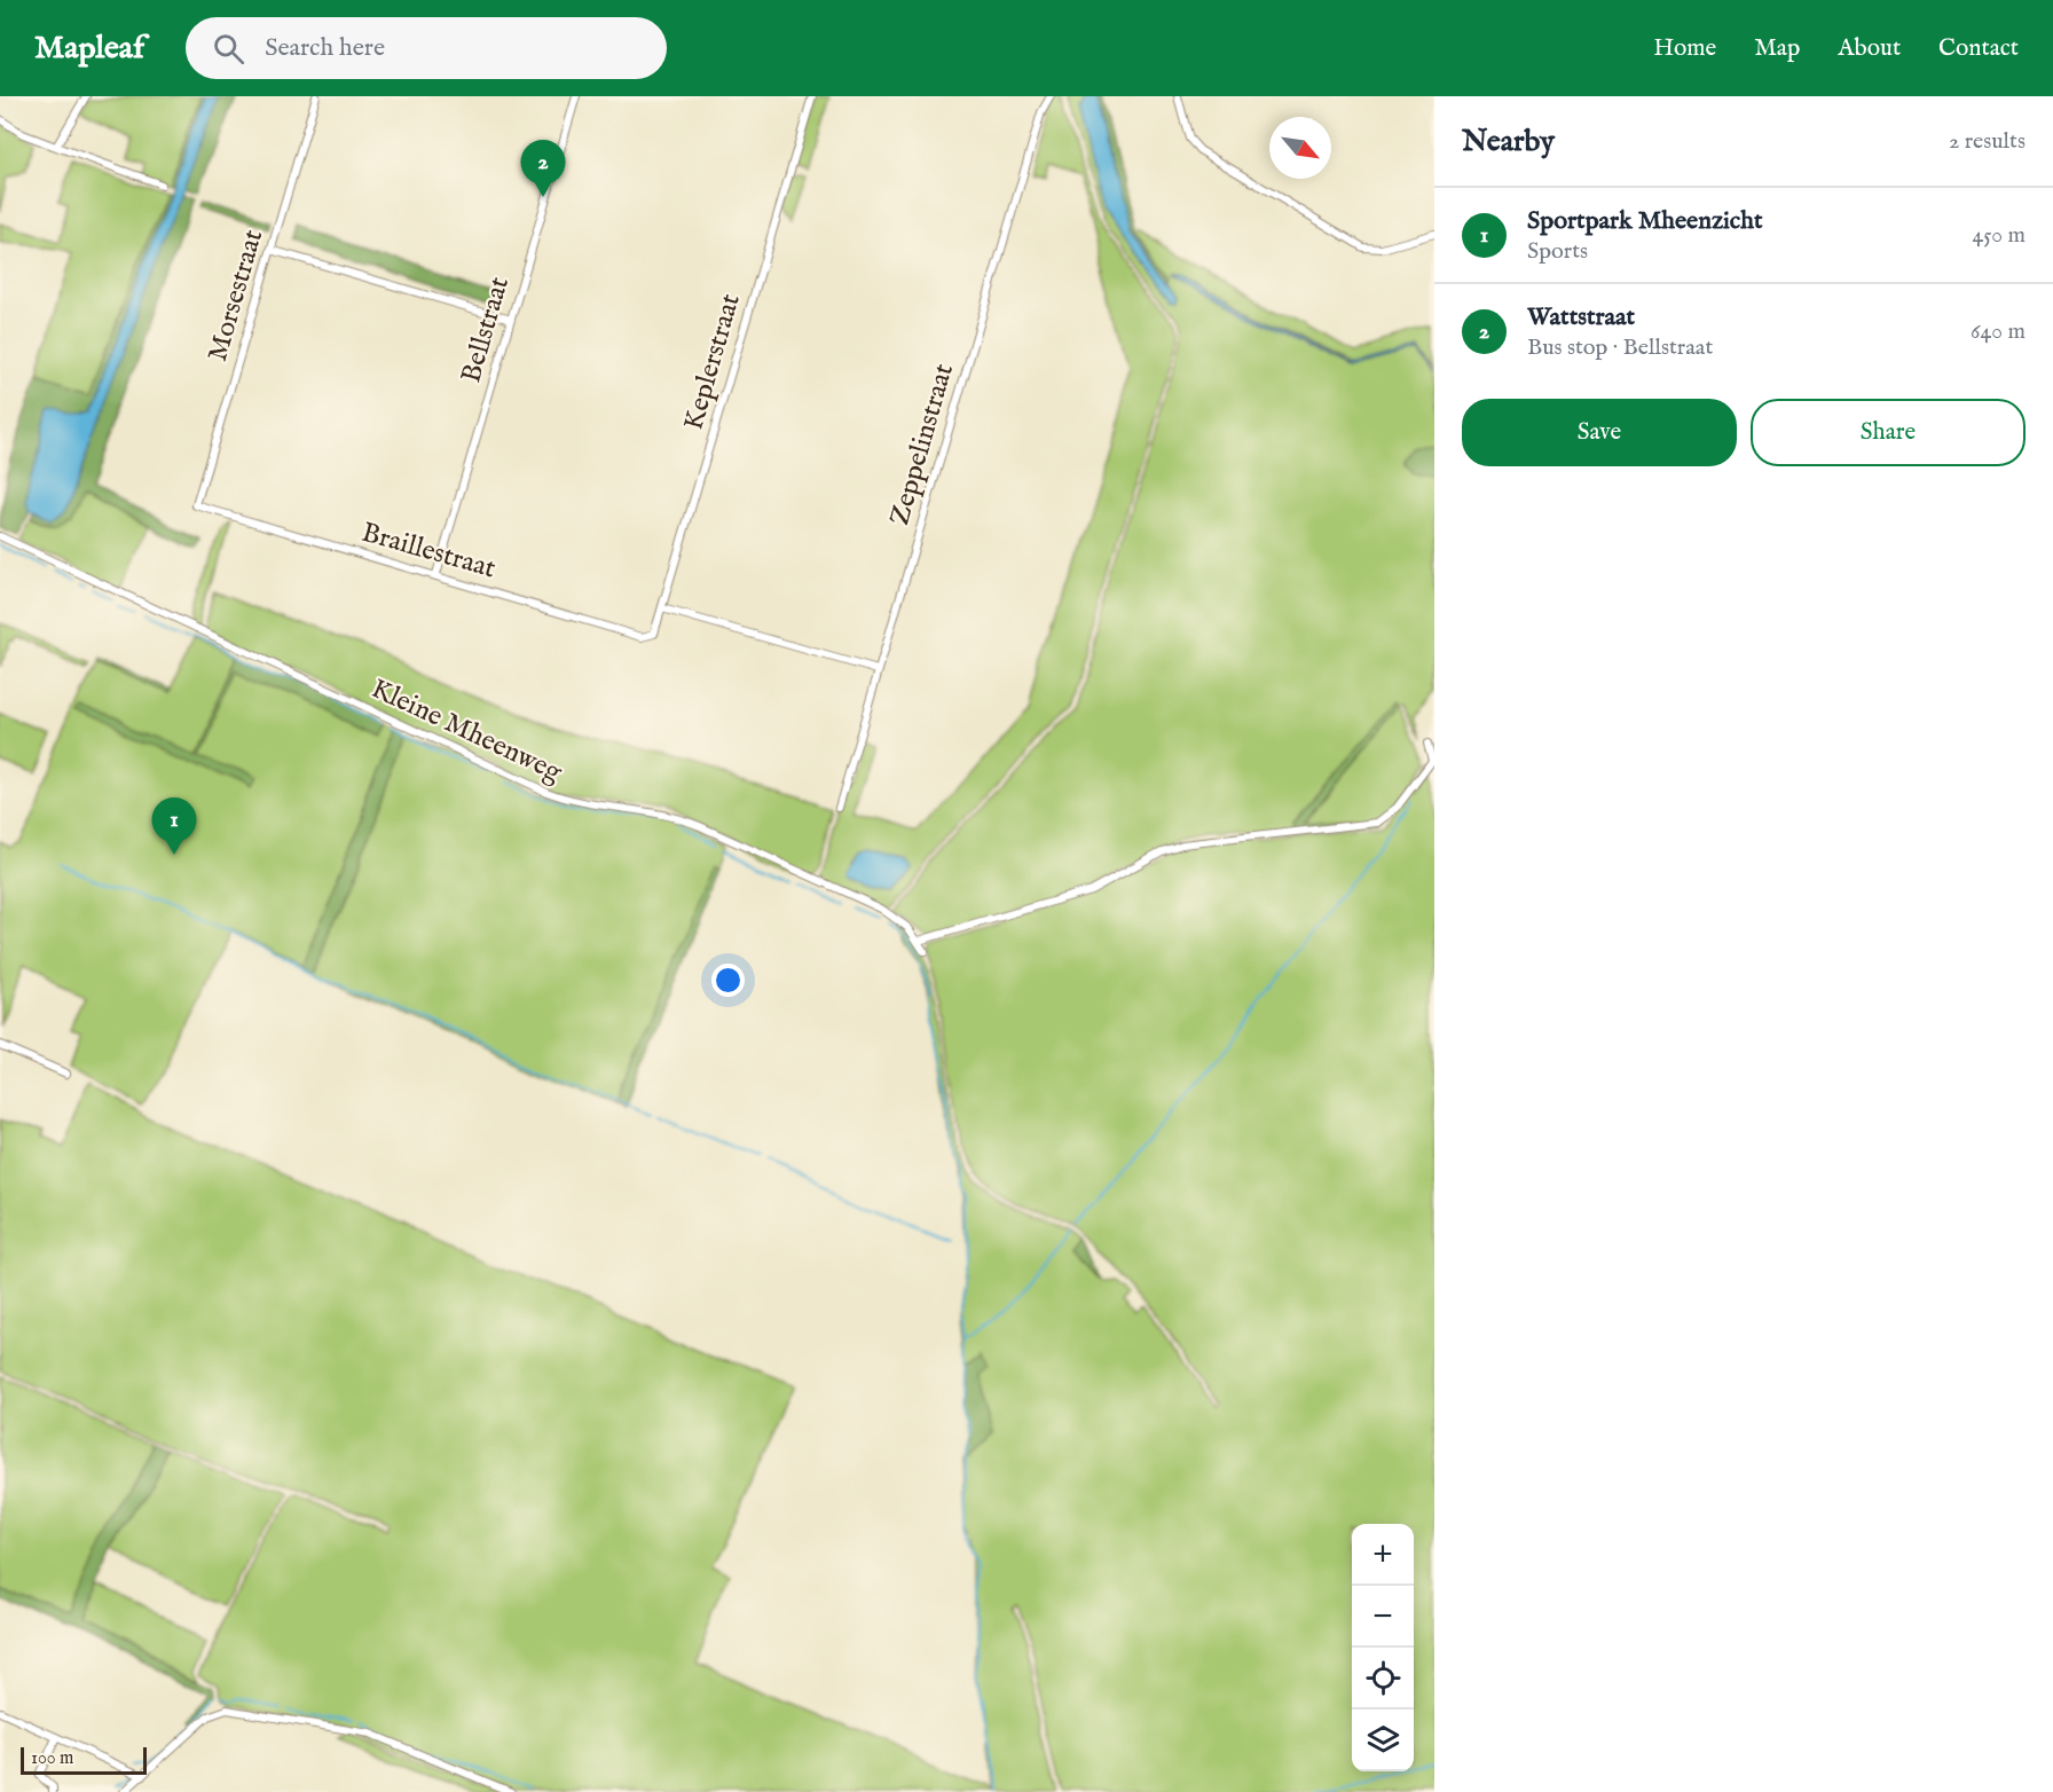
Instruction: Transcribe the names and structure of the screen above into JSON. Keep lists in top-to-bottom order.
{
  "streets": {
    "street": [
      "Morsestraat",
      "Bellstraat",
      "Keplerstraat",
      "Zeppelinstraat",
      "Braillestraat",
      "Kleine Mheenweg"
    ]
  },
  "crossings": [
    ["Morsestraat", "Braillestraat"],
    ["Bellstraat", "Braillestraat"],
    ["Keplerstraat", "Braillestraat"]
  ],
  "scale_bar": "100 m",
  "north": "bottom right",
  "page": {
    "header": "Mapleaf",
    "search": "Search here",
    "nav": [
      "Home",
      "Map",
      "About",
      "Contact"
    ],
    "heading": ["Nearby", "2 results"],
    "pins": ["2", "1"],
    "list": [
      {
        "mark": "1",
        "name": "Sportpark Mheenzicht",
        "note": "Sports",
        "value": "450 m"
      },
      {
        "mark": "2",
        "name": "Wattstraat",
        "note": "Bus stop · Bellstraat",
        "value": "640 m"
      }
    ],
    "buttons": ["Save", "Share"],
    "map_buttons": ["+", "−"],
    "scale": "100 m"
  }
}
